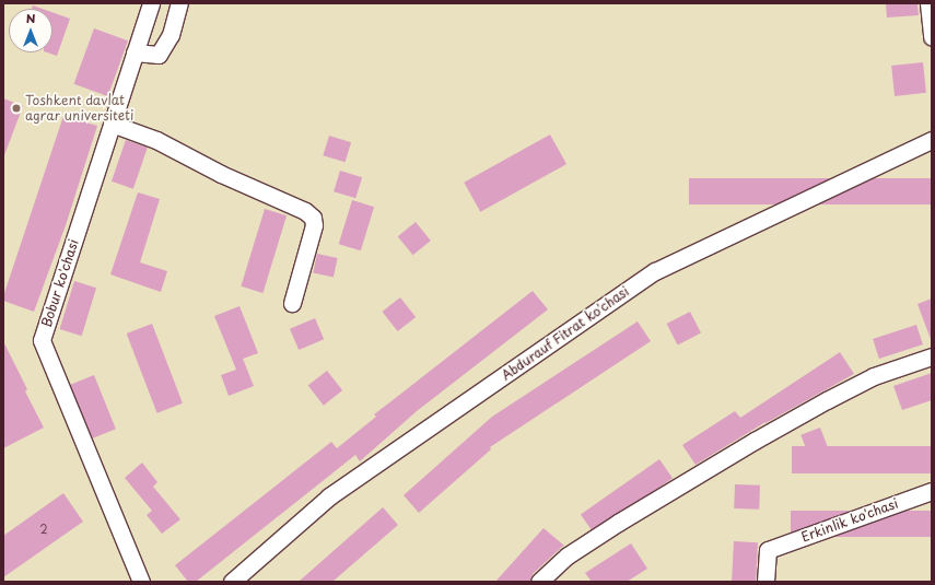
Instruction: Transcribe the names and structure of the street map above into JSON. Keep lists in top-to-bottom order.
{
  "streets": {
    "street": ["Bobur ko'chasi", "Abdurauf Fitrat ko'chasi", "Erkinlik ko'chasi"]
  },
  "places": ["Toshkent davlat agrar universiteti"],
  "house_numbers": ["2"],
  "north": "top"
}
